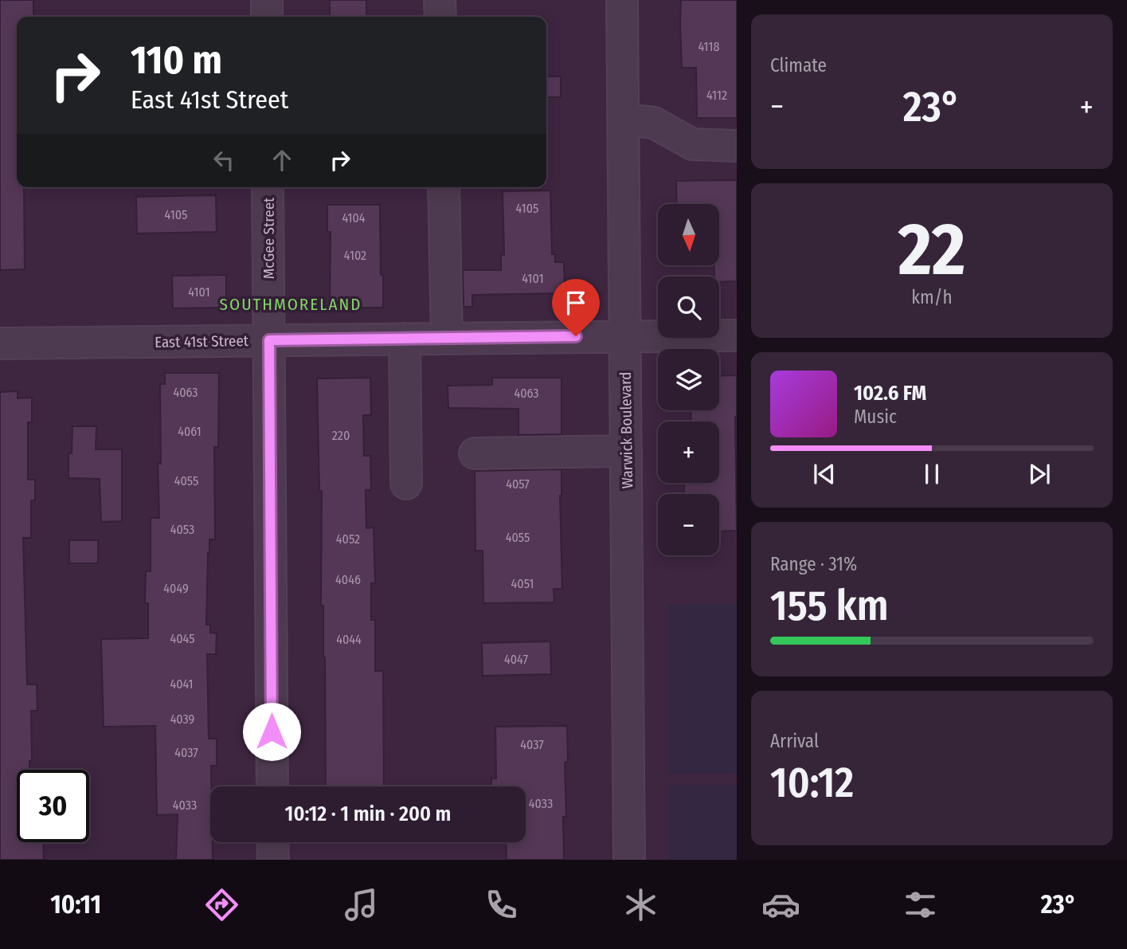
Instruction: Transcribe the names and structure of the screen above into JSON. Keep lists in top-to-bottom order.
{
  "streets": {
    "street": ["McGee Street", "East 41st Street", "Warwick Boulevard"]
  },
  "crossings": [
    ["McGee Street", "East 41st Street"],
    ["East 41st Street", "Warwick Boulevard"]
  ],
  "districts": ["SOUTHMORELAND"],
  "house_numbers": [
    "4118",
    "4112",
    "4105",
    "4105",
    "4104",
    "4102",
    "4101",
    "4101",
    "4063",
    "4063",
    "4061",
    "220",
    "4055",
    "4057",
    "4053",
    "4055",
    "4052",
    "4046",
    "4051",
    "4049",
    "4045",
    "4044",
    "4047",
    "4041",
    "4039",
    "4037",
    "4037",
    "4033",
    "4033"
  ],
  "north": "bottom",
  "page": {
    "tile": [
      "Climate",
      ["22", "km/h"],
      ["Range · 31%", "155 km"],
      ["Arrival", "10:12"]
    ],
    "turn": ["110 m", "East 41st Street"],
    "heat": ["−", "23°", "+"],
    "map_buttons": ["+", "−"],
    "song": ["102.6 FM", "Music"],
    "limit": "30",
    "trip": "10:12 · 1 min · 200 m",
    "tabs": ["10:11", "23°"]
  }
}
